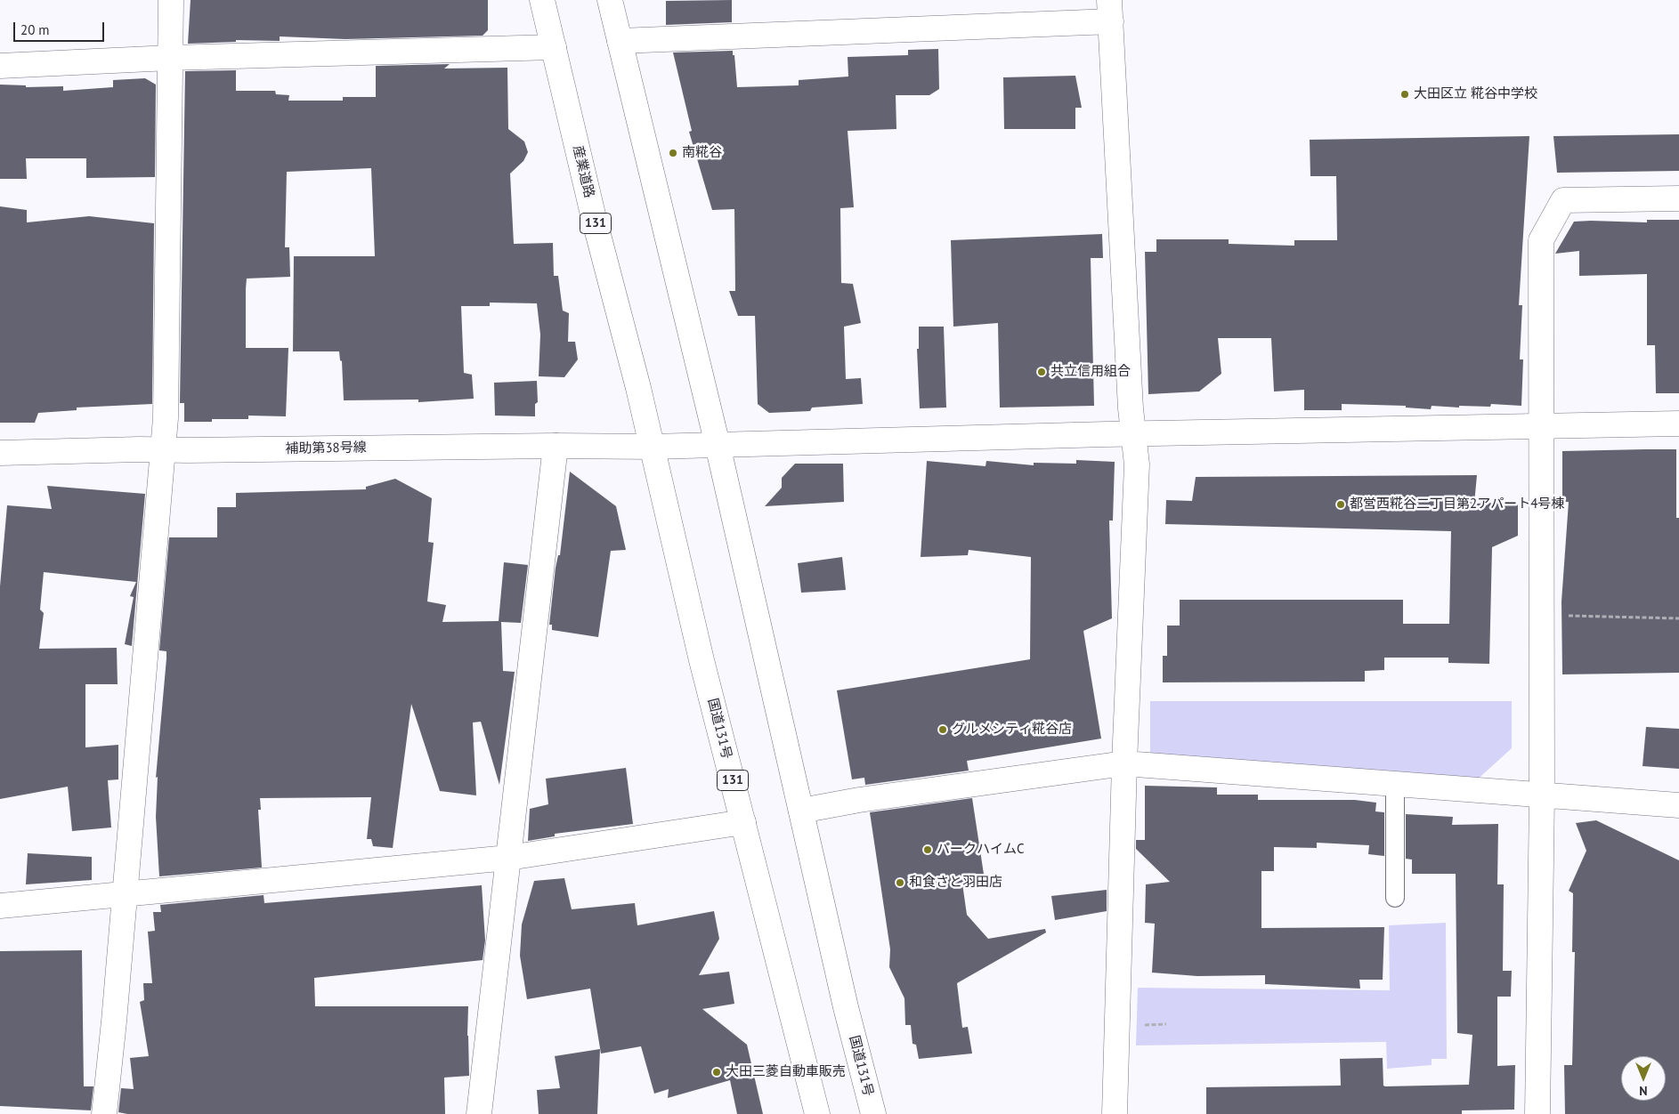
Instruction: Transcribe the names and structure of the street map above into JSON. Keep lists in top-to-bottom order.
{
  "streets": {
    "main road": [
      "産業道路",
      "131",
      "補助第38号線",
      "国道131号"
    ]
  },
  "crossings": [
    ["産業道路", "補助第38号線"],
    ["産業道路", "国道131号"],
    ["補助第38号線", "国道131号"]
  ],
  "places": [
    "大田区立 糀谷中学校",
    "南糀谷",
    "共立信用組合",
    "都営西糀谷二丁目第2アパート4号棟",
    "グルメシティ糀谷店",
    "パークハイムC",
    "和食さと羽田店",
    "大田三菱自動車販売"
  ],
  "scale_bar": "20 m",
  "north": "bottom"
}
